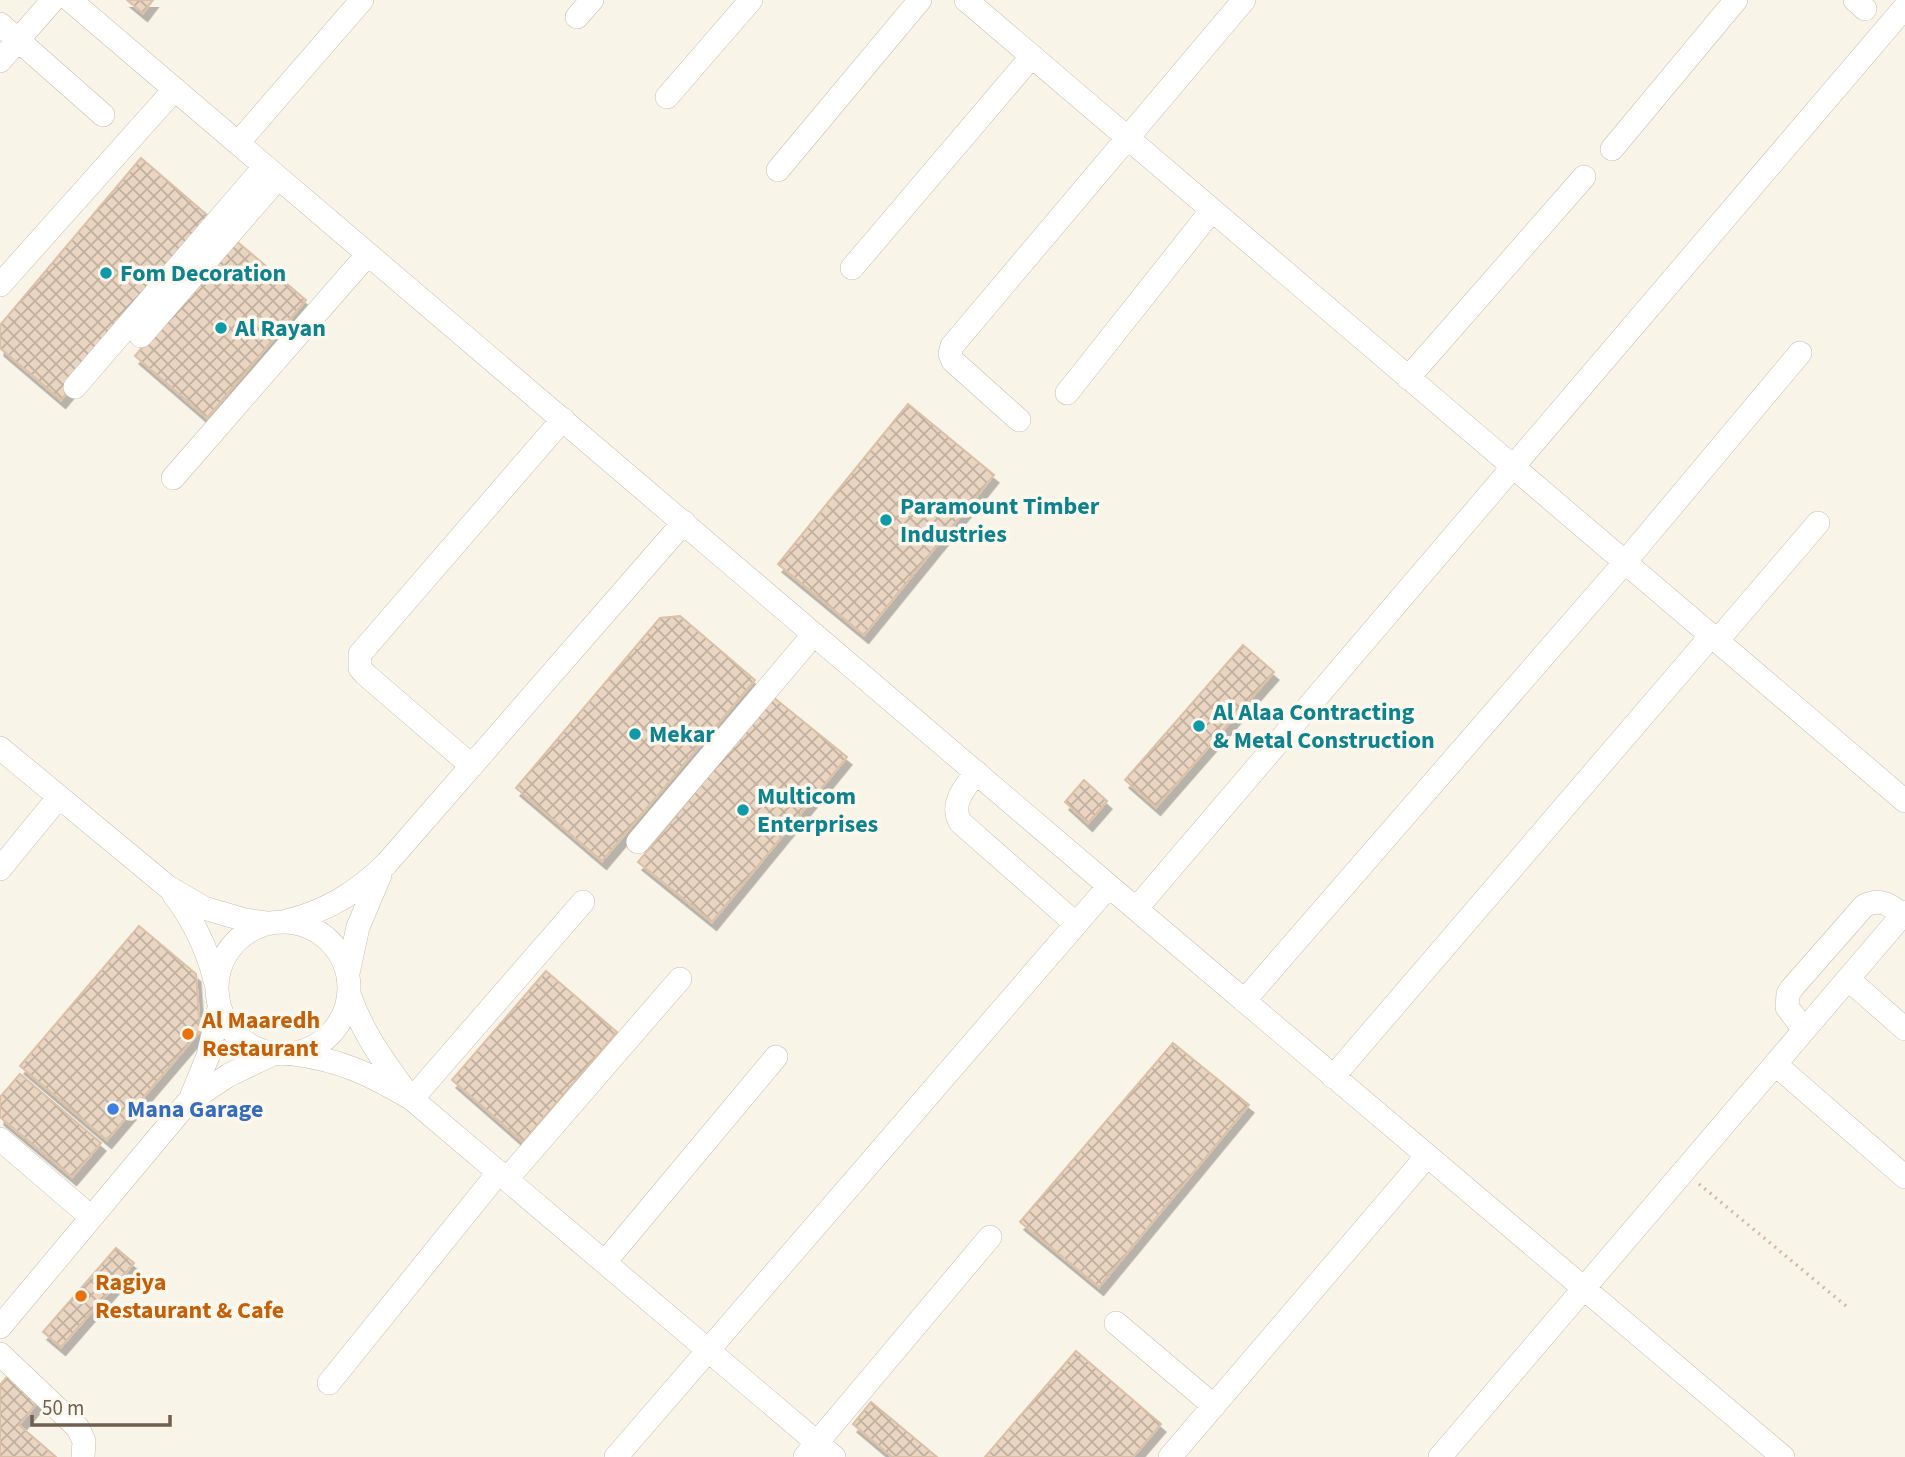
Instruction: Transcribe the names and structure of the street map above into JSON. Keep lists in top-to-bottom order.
{
  "places": [
    "Fom Decoration",
    "Al Rayan",
    "Paramount Timber Industries",
    "Al Alaa Contracting & Metal Construction",
    "Mekar",
    "Multicom Enterprises",
    "Al Maaredh Restaurant",
    "Mana Garage",
    "Ragiya Restaurant & Cafe"
  ],
  "scale_bar": "50 m"
}
